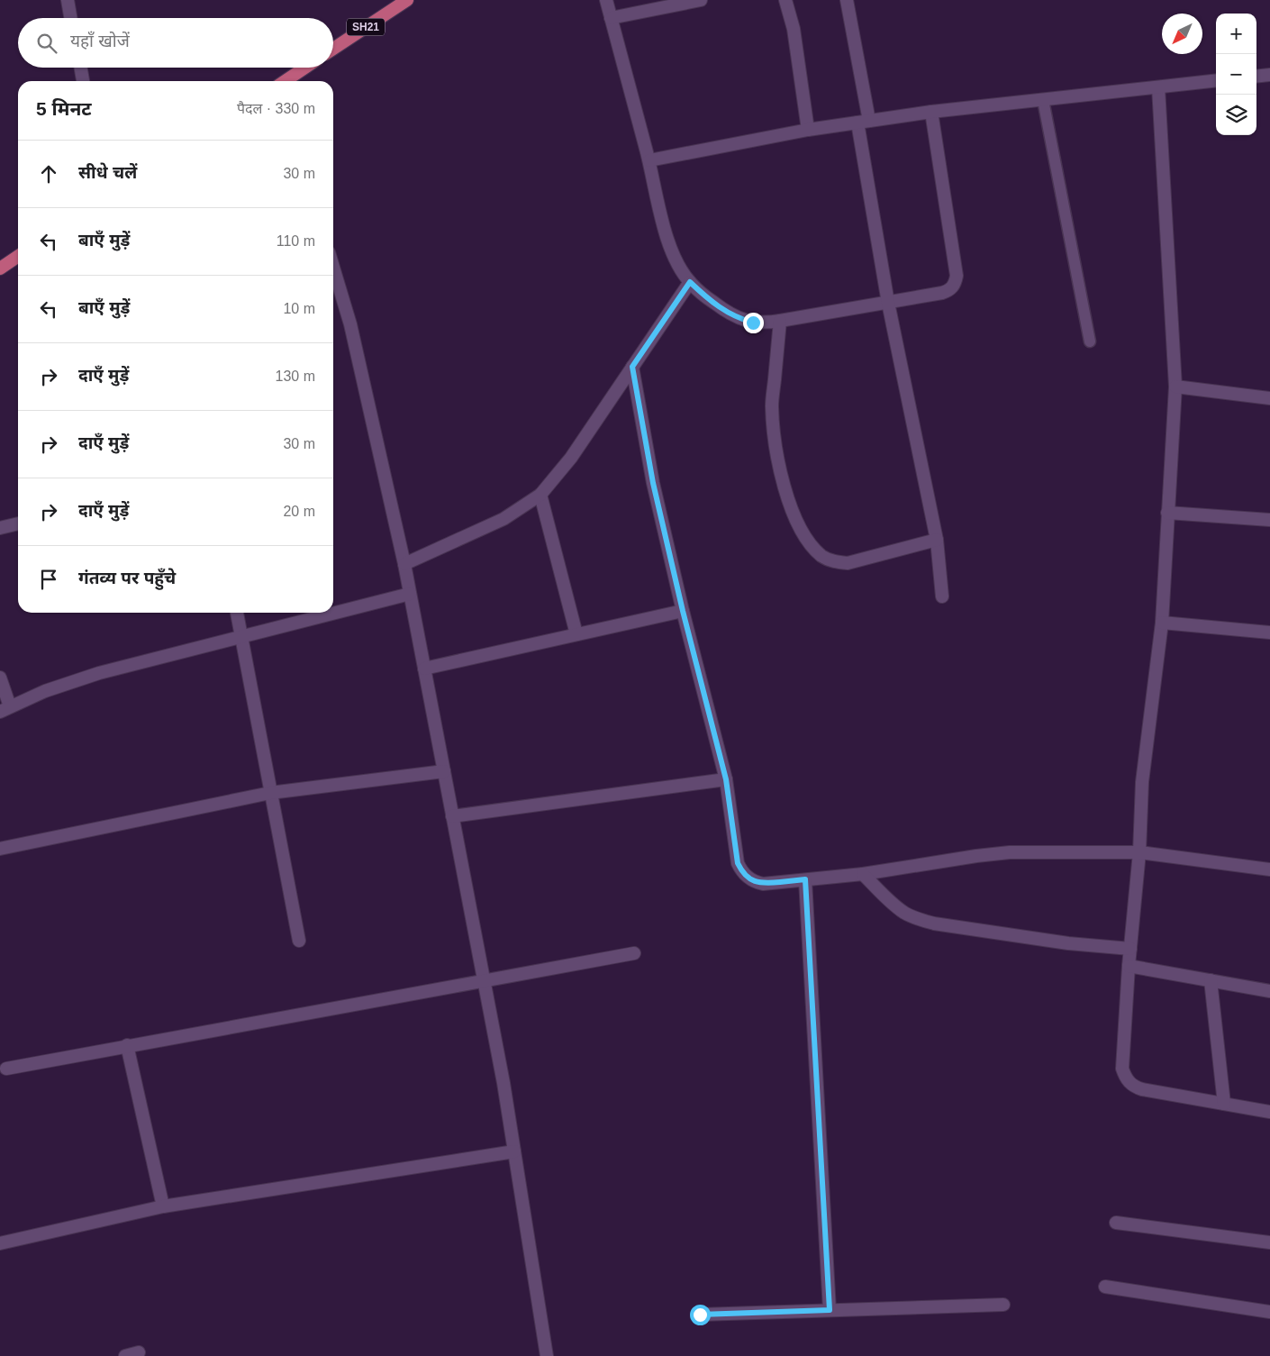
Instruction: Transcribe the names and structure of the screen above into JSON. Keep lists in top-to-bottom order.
{
  "streets": {
    "main road": ["SH21"]
  },
  "north": "bottom left",
  "page": {
    "map_buttons": ["+", "−"],
    "search": "यहाँ खोजें",
    "heading": ["5 मिनट", "पैदल · 330 m"],
    "list": [
      ["सीधे चलें", "30 m"],
      ["बाएँ मुड़ें", "110 m"],
      ["बाएँ मुड़ें", "10 m"],
      ["दाएँ मुड़ें", "130 m"],
      ["दाएँ मुड़ें", "30 m"],
      ["दाएँ मुड़ें", "20 m"],
      "गंतव्य पर पहुँचे"
    ]
  }
}
